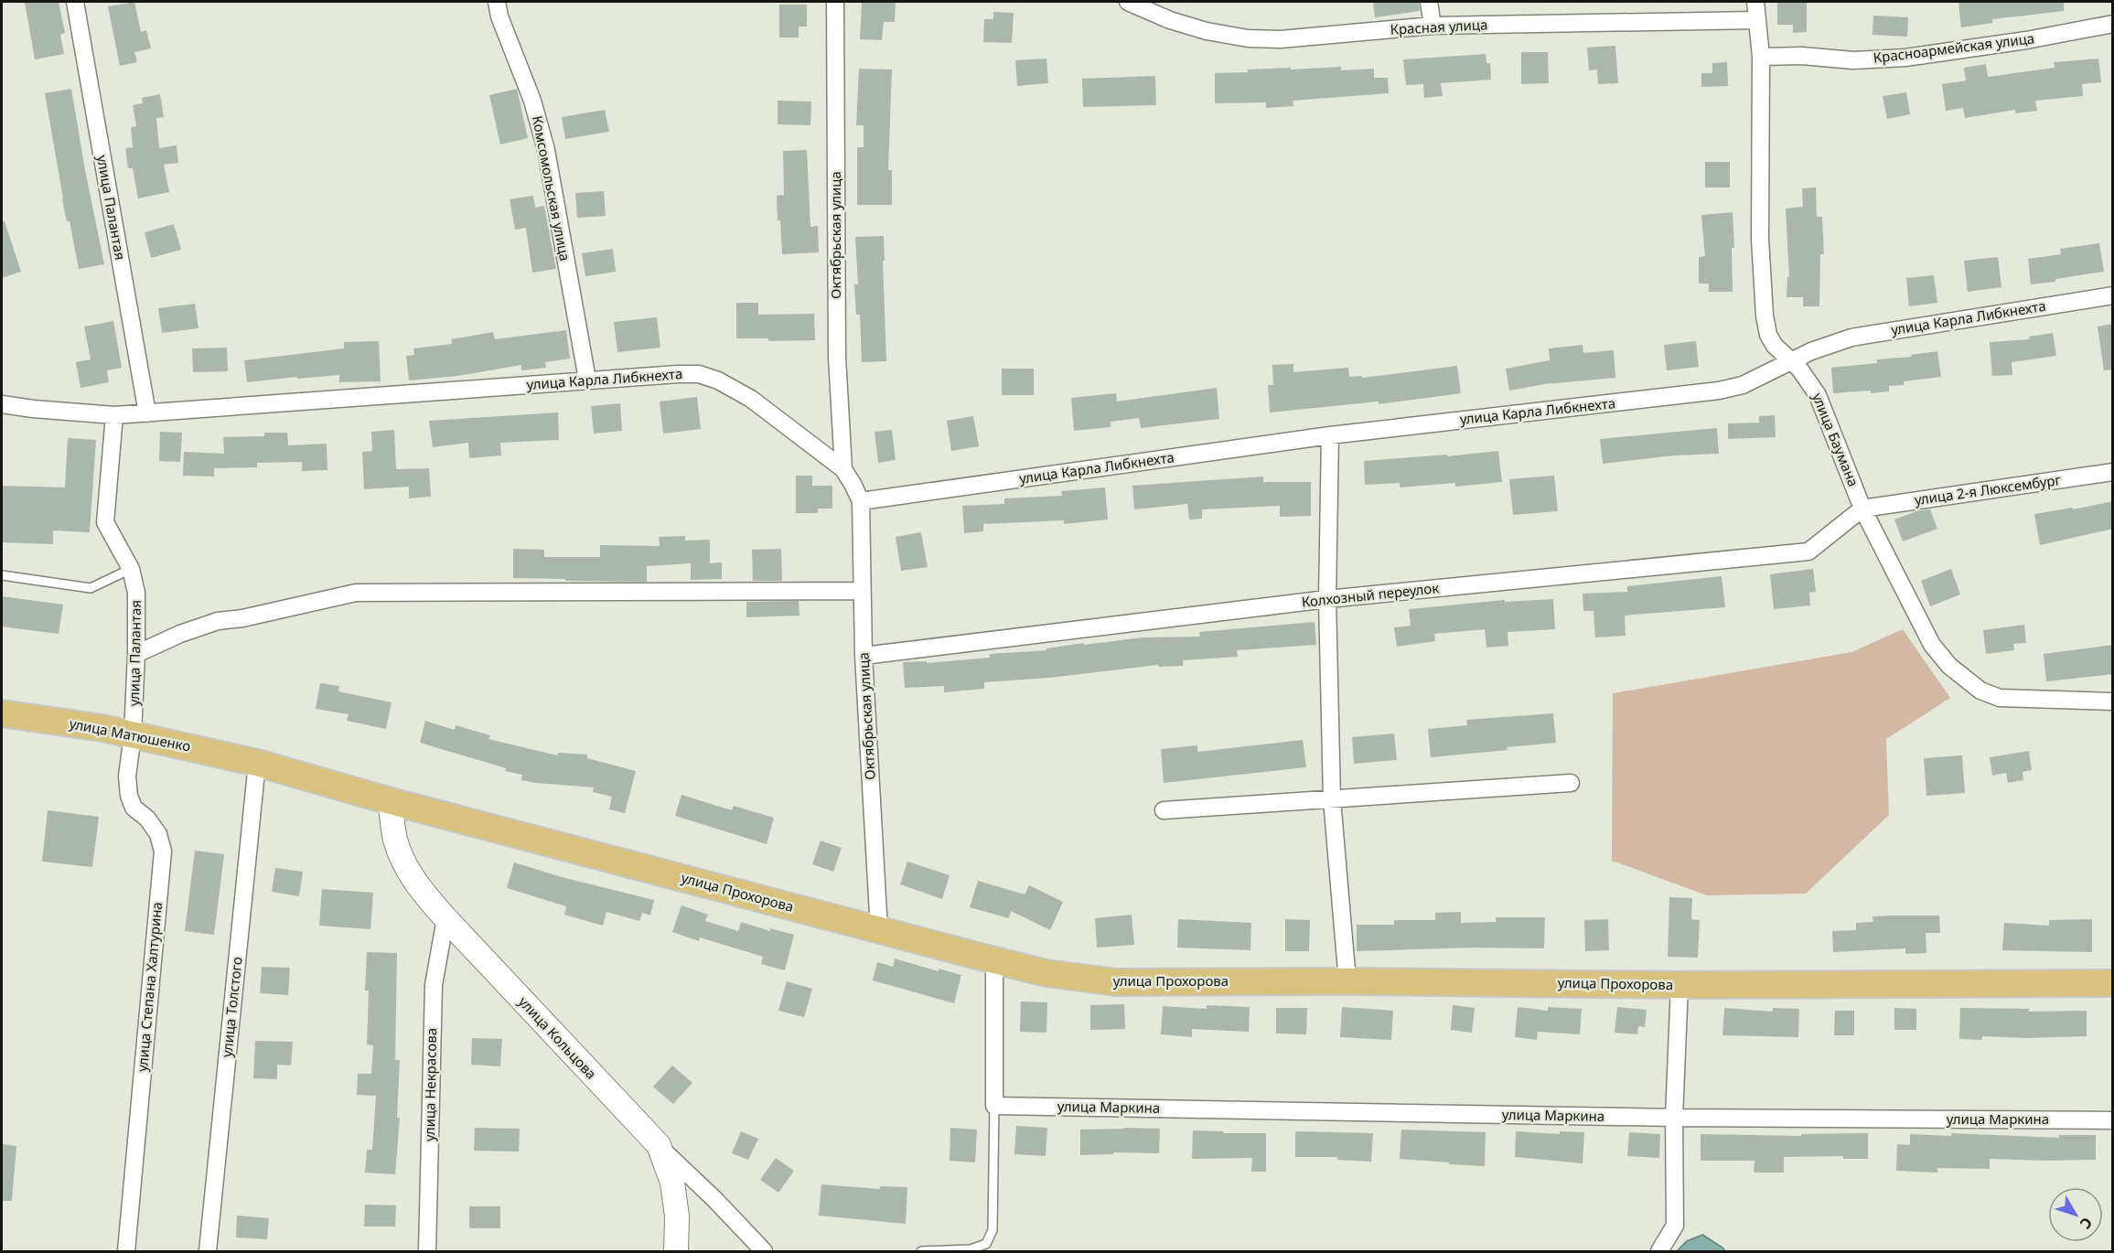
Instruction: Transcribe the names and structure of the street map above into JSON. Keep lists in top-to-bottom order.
{
  "streets": {
    "main road": ["улица Матюшенко", "улица Прохорова", "улица Кольцова"],
    "street": [
      "Красная улица",
      "Красноармейская улица",
      "Комсомольская улица",
      "улица Палантая",
      "Октябрьская улица",
      "улица Карла Либкнехта",
      "улица Баумана",
      "улица 2-я Люксембург",
      "Колхозный переулок",
      "улица Степана Халтурина",
      "улица Толстого",
      "улица Некрасова",
      "улица Маркина"
    ]
  },
  "crossings": [
    ["Красная улица", "улица Баумана"],
    ["Красноармейская улица", "улица Баумана"],
    ["Комсомольская улица", "улица Карла Либкнехта"],
    ["улица Палантая", "улица Карла Либкнехта"],
    ["улица Палантая", "улица Матюшенко"],
    ["улица Палантая", "улица Степана Халтурина"],
    ["Октябрьская улица", "улица Карла Либкнехта"],
    ["Октябрьская улица", "Колхозный переулок"],
    ["Октябрьская улица", "улица Прохорова"],
    ["улица Карла Либкнехта", "улица Баумана"],
    ["улица Баумана", "улица 2-я Люксембург"],
    ["улица Баумана", "Колхозный переулок"],
    ["улица 2-я Люксембург", "Колхозный переулок"],
    ["улица Матюшенко", "улица Прохорова"],
    ["улица Матюшенко", "улица Степана Халтурина"],
    ["улица Матюшенко", "улица Толстого"],
    ["улица Прохорова", "улица Толстого"],
    ["улица Прохорова", "улица Кольцова"],
    ["улица Кольцова", "улица Некрасова"]
  ],
  "north": "bottom right"
}
